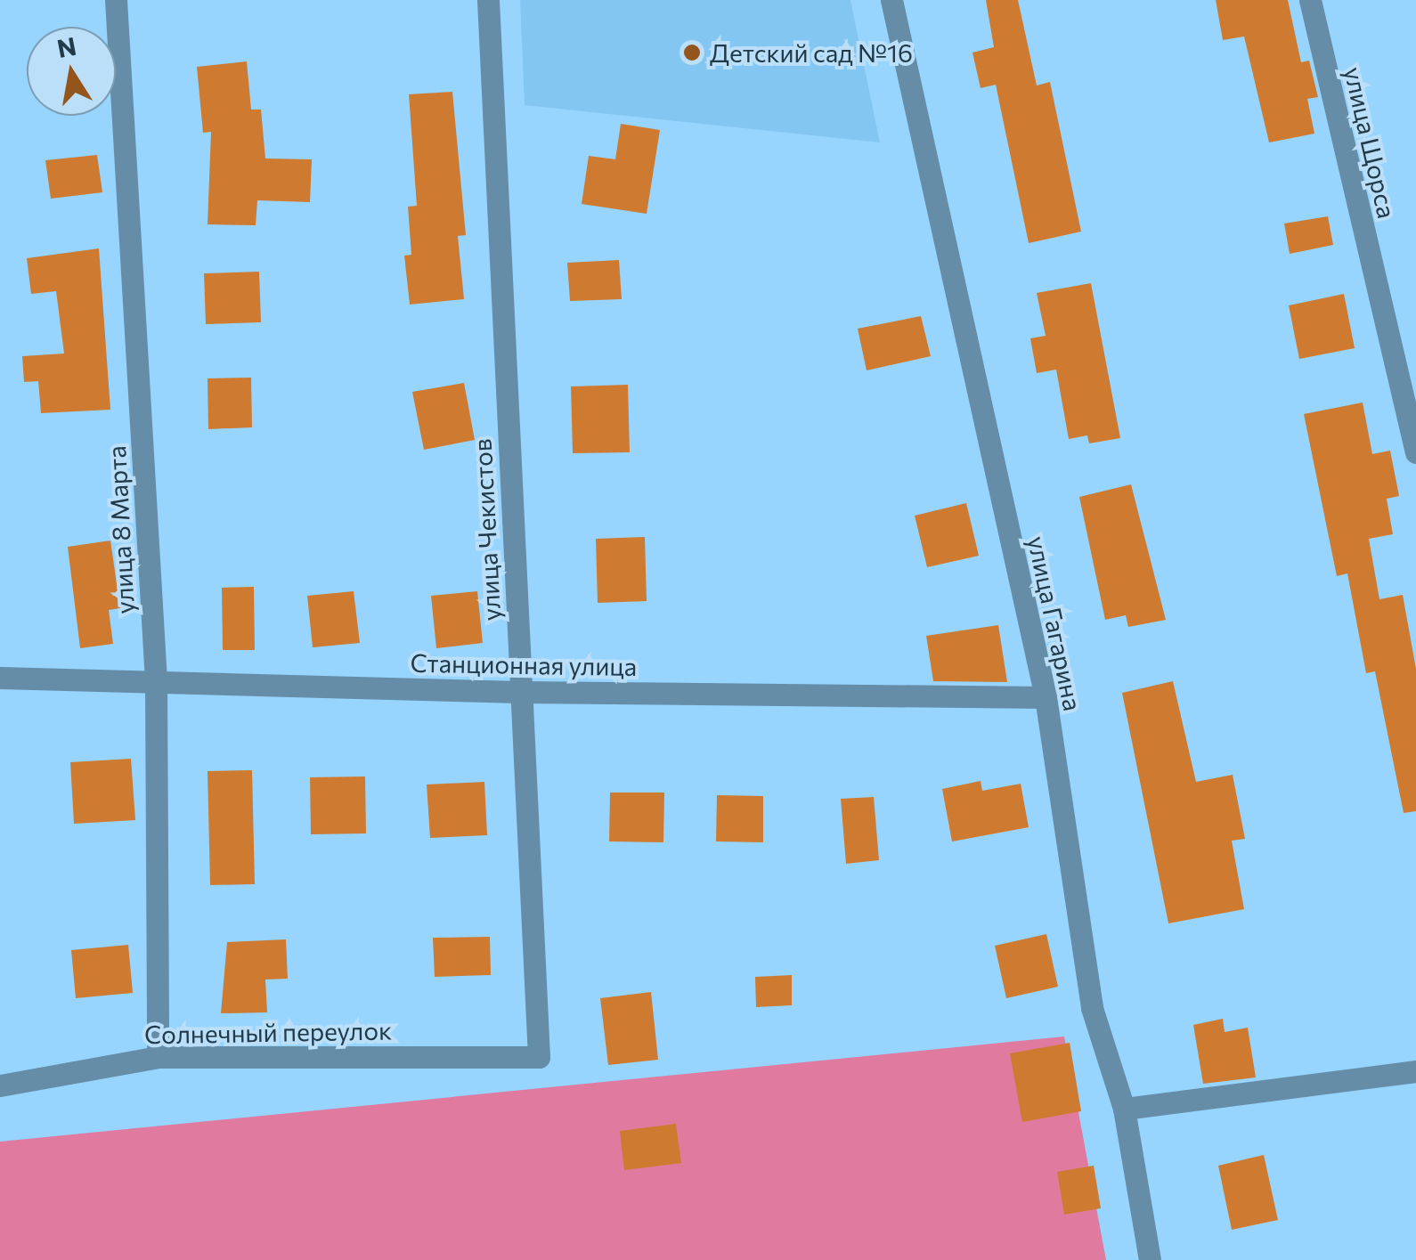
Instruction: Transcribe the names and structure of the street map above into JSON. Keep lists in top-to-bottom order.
{
  "streets": {
    "street": [
      "улица Щорса",
      "улица 8 Марта",
      "улица Чекистов",
      "улица Гагарина",
      "Станционная улица",
      "Солнечный переулок"
    ]
  },
  "crossings": [
    ["улица 8 Марта", "Станционная улица"],
    ["улица 8 Марта", "Солнечный переулок"],
    ["улица Чекистов", "Станционная улица"],
    ["улица Чекистов", "Солнечный переулок"],
    ["улица Гагарина", "Станционная улица"]
  ],
  "places": ["Детский сад №16"],
  "north": "top"
}
